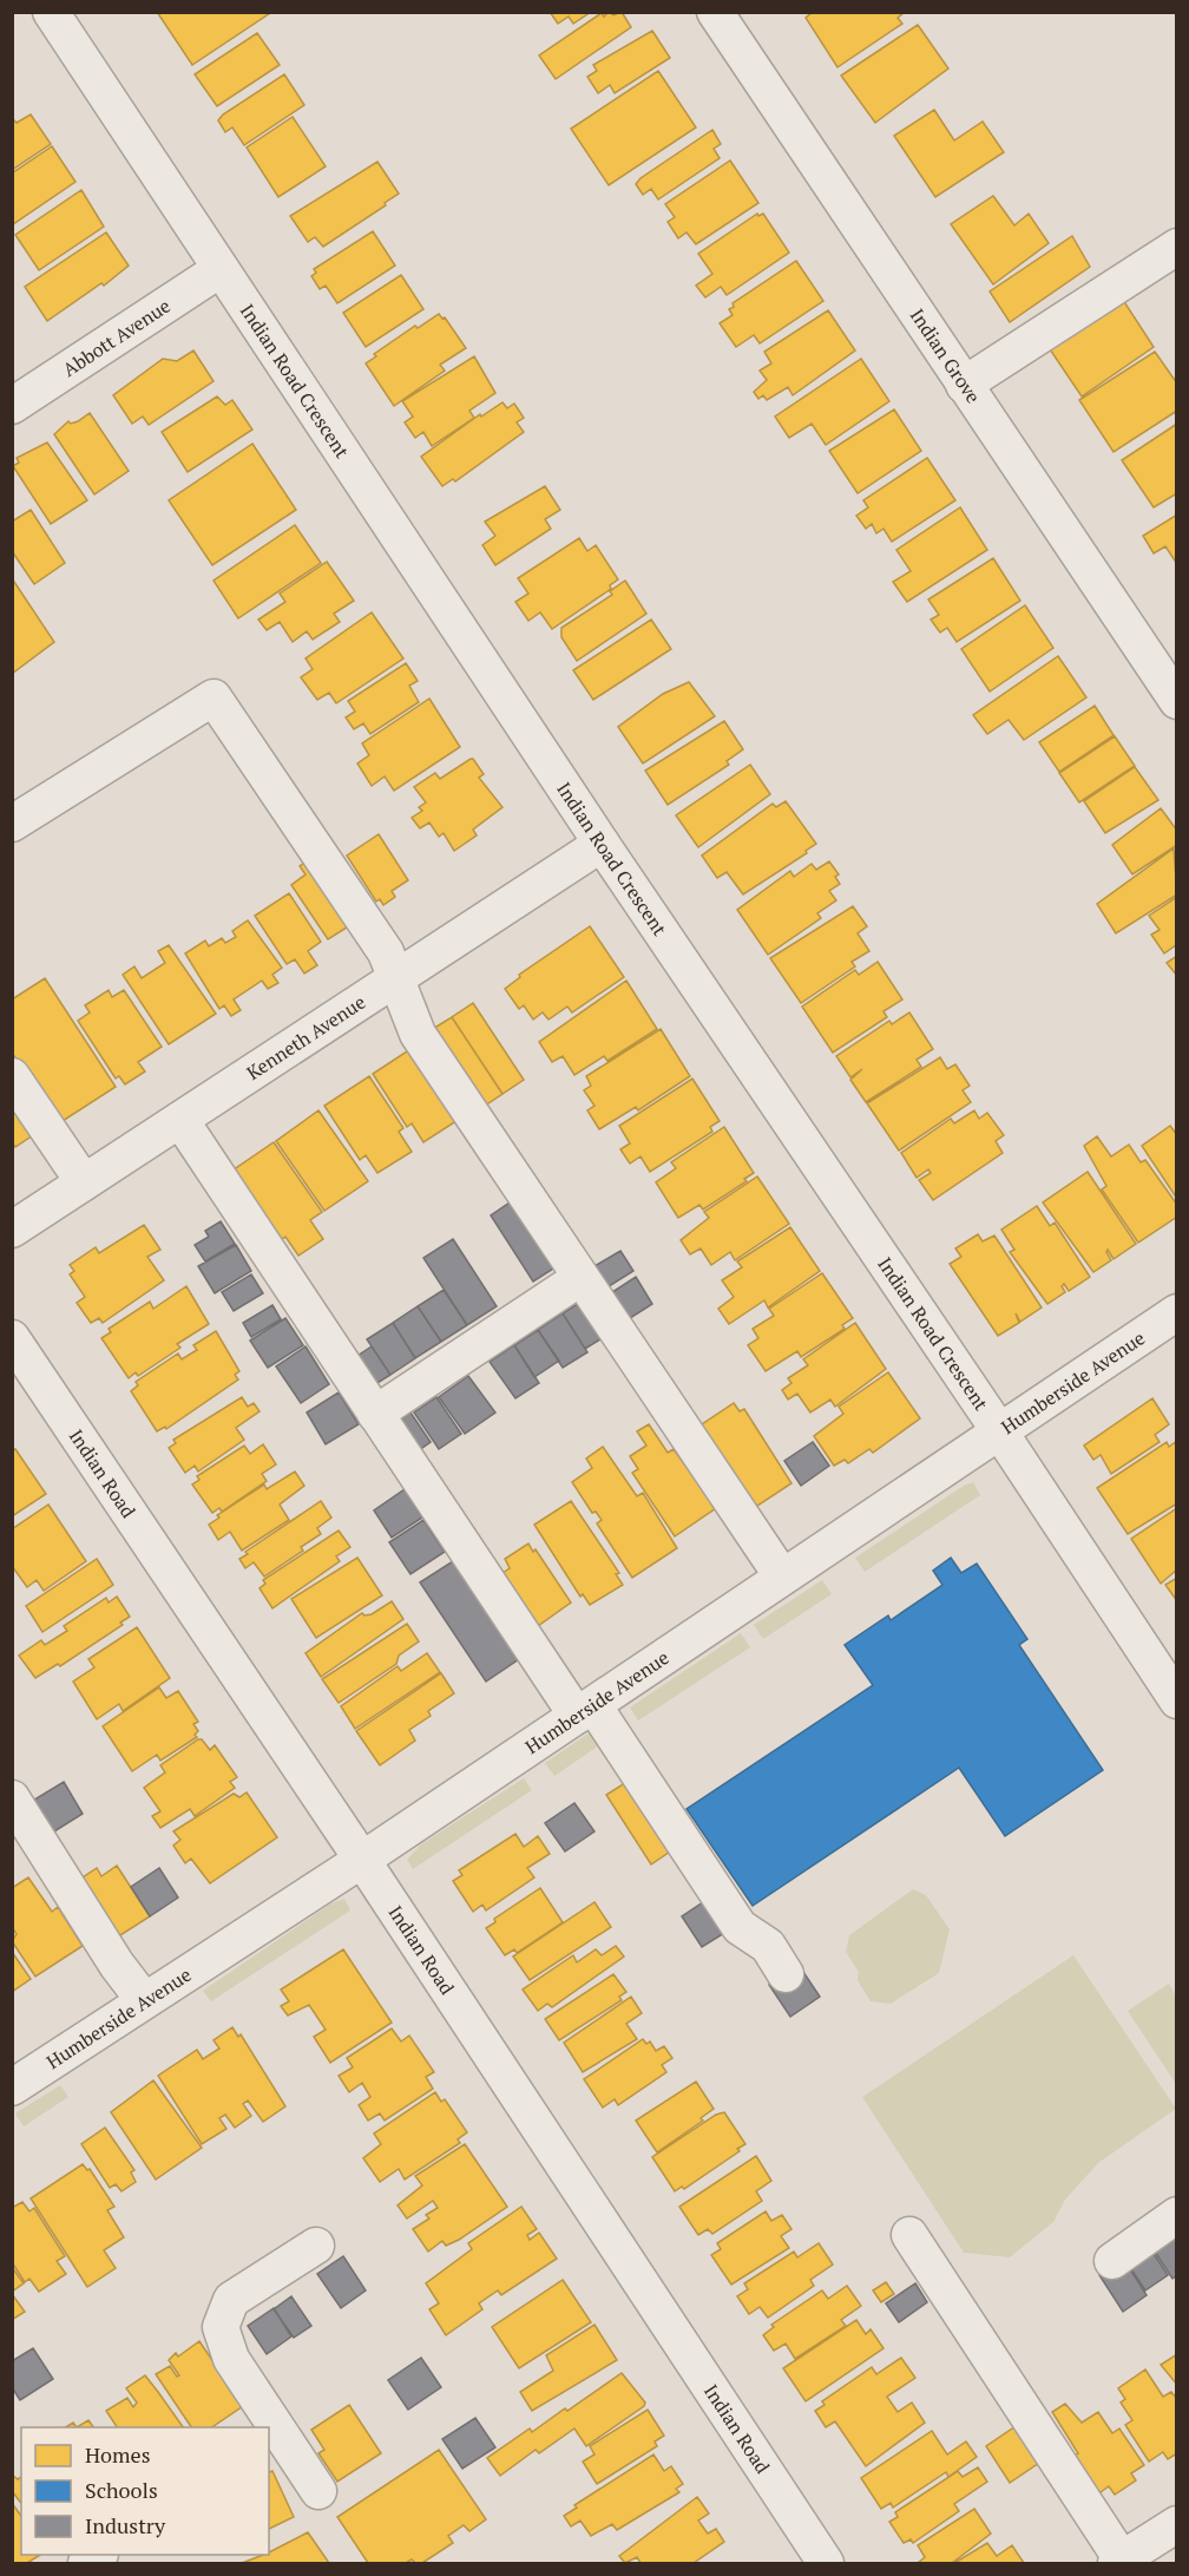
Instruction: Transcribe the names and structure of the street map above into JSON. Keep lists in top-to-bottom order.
{
  "streets": {
    "street": [
      "Abbott Avenue",
      "Indian Grove",
      "Indian Road Crescent",
      "Kenneth Avenue",
      "Humberside Avenue",
      "Indian Road"
    ]
  },
  "crossings": [
    ["Abbott Avenue", "Indian Road Crescent"],
    ["Indian Road Crescent", "Kenneth Avenue"],
    ["Indian Road Crescent", "Humberside Avenue"],
    ["Humberside Avenue", "Indian Road"]
  ],
  "legend": ["Homes", "Schools", "Industry"]
}
